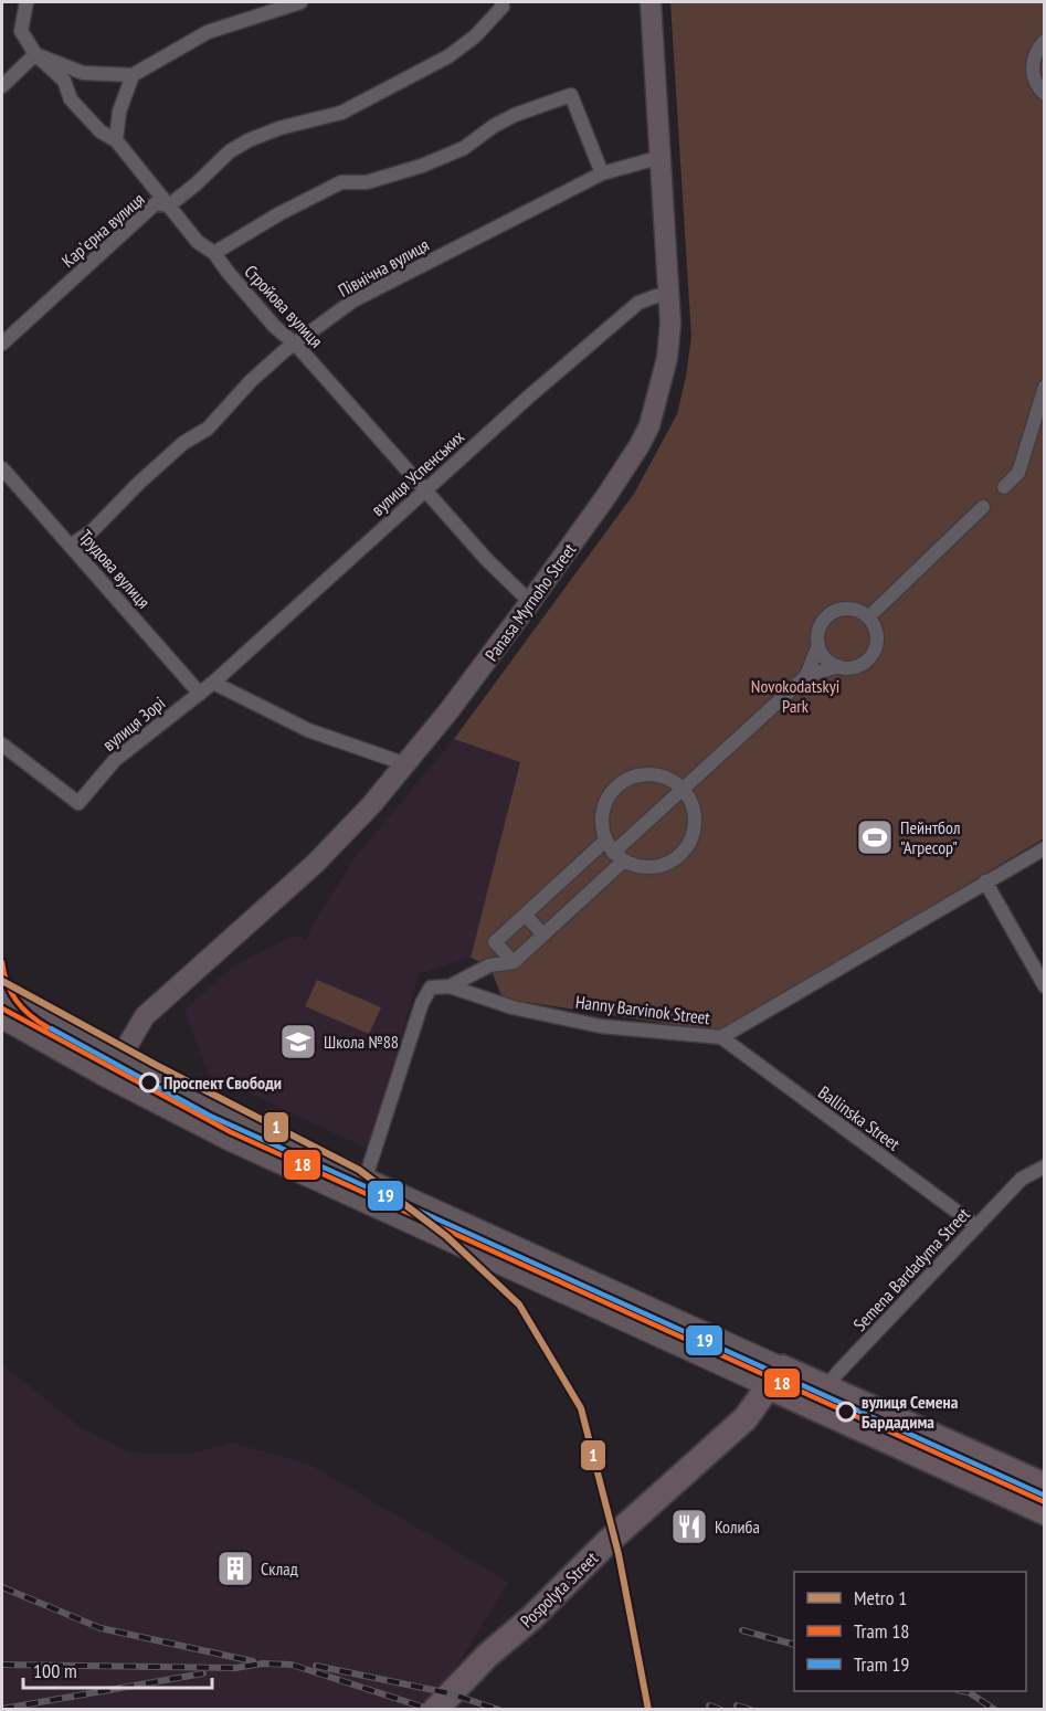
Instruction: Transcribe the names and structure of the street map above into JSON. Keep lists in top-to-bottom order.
{
  "streets": {
    "highway": ["Pospolyta Street"],
    "main road": ["Panasa Myrnoho Street"],
    "street": [
      "Карʼєрна вулиця",
      "Північна вулиця",
      "Стройова вулиця",
      "вулиця Успенських",
      "Трудова вулиця",
      "вулиця Зорі",
      "Hanny Barvinok Street",
      "Ballinska Street",
      "Semena Bardadyma Street"
    ]
  },
  "crossings": [
    ["Карʼєрна вулиця", "Стройова вулиця"],
    ["Північна вулиця", "Стройова вулиця"],
    ["Північна вулиця", "Трудова вулиця"],
    ["Північна вулиця", "Panasa Myrnoho Street"],
    ["Стройова вулиця", "вулиця Успенських"],
    ["Стройова вулиця", "Panasa Myrnoho Street"],
    ["вулиця Успенських", "Трудова вулиця"],
    ["вулиця Успенських", "Panasa Myrnoho Street"],
    ["вулиця Успенських", "вулиця Зорі"],
    ["Трудова вулиця", "вулиця Зорі"],
    ["Hanny Barvinok Street", "Ballinska Street"],
    ["Ballinska Street", "Semena Bardadyma Street"]
  ],
  "parks": ["Novokodatskyi Park"],
  "places": {
    "sports": ["Пейнтбол \"Агресор\""],
    "school or university": ["Школа №88"],
    "other": ["Проспект Свободи", "вулиця Семена Бардадима"],
    "restaurant": ["Колиба"],
    "building": ["Склад"]
  },
  "lines": ["tram line 18", "metro line 1", "tram line 19"],
  "legend": ["Metro 1", "Tram 18", "Tram 19"],
  "scale_bar": "100 m"
}
